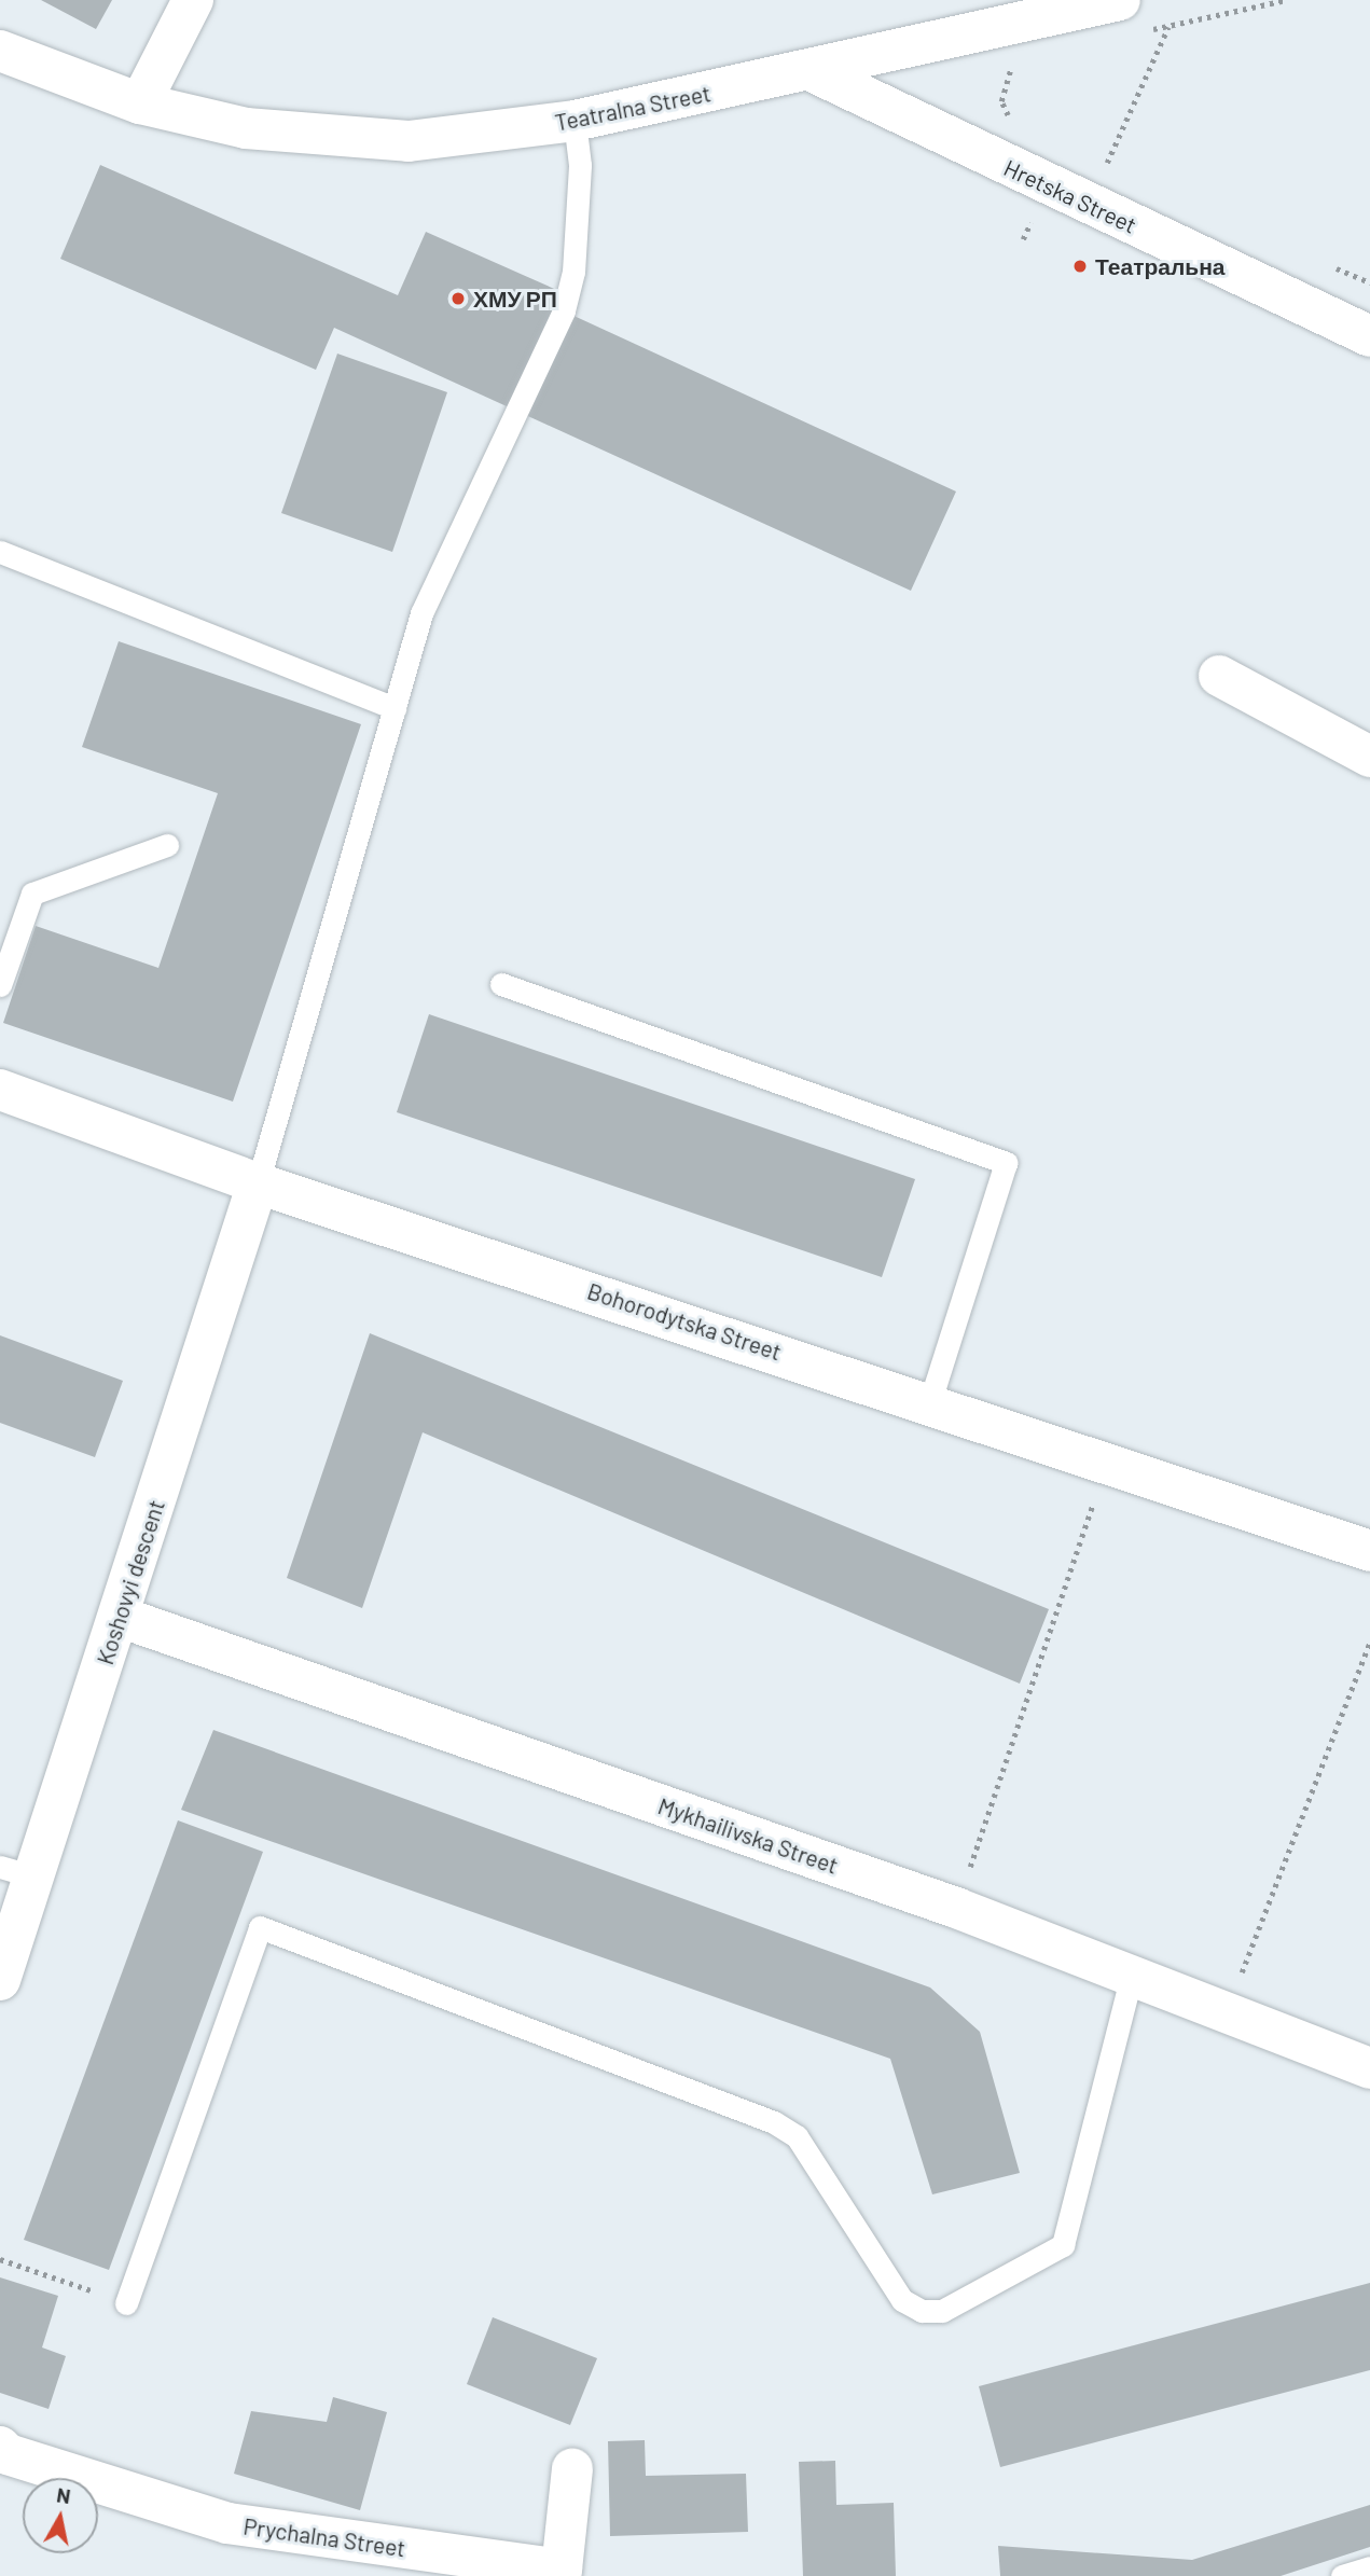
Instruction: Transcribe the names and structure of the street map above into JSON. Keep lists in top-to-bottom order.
{
  "streets": {
    "street": [
      "Teatralna Street",
      "Hretska Street",
      "Bohorodytska Street",
      "Koshovyi descent",
      "Mykhailivska Street",
      "Prychalna Street"
    ]
  },
  "crossings": [
    ["Teatralna Street", "Hretska Street"],
    ["Bohorodytska Street", "Koshovyi descent"],
    ["Koshovyi descent", "Mykhailivska Street"]
  ],
  "places": ["Театральна", "ХМУ РП"],
  "north": "top"
}
